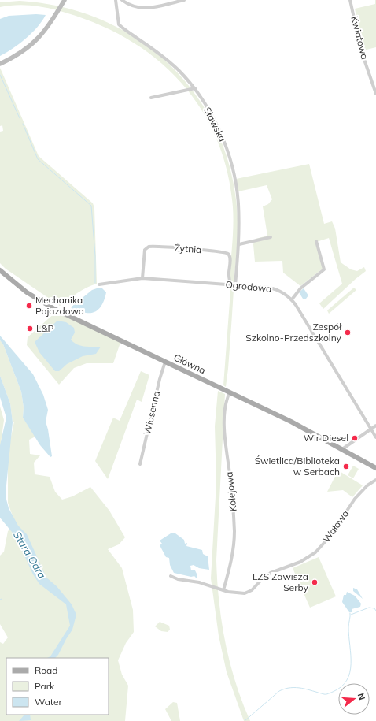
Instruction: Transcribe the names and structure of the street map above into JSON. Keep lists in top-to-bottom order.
{
  "streets": {
    "main road": ["Główna"],
    "street": [
      "Kwiatowa",
      "Sławska",
      "Żytnia",
      "Ogrodowa",
      "Wiosenna",
      "Kolejowa",
      "Wałowa"
    ]
  },
  "crossings": [
    ["Sławska", "Ogrodowa"],
    ["Żytnia", "Ogrodowa"],
    ["Główna", "Wiosenna"],
    ["Główna", "Kolejowa"],
    ["Kolejowa", "Wałowa"]
  ],
  "water": ["Stara Odra"],
  "places": [
    "Mechanika Pojazdowa",
    "L&P",
    "Zespół Szkolno-Przedszkolny",
    "Wir Diesel",
    "Świetlica/Biblioteka w Serbach",
    "LZS Zawisza Serby"
  ],
  "legend": ["Road", "Park", "Water"],
  "north": "right"
}
